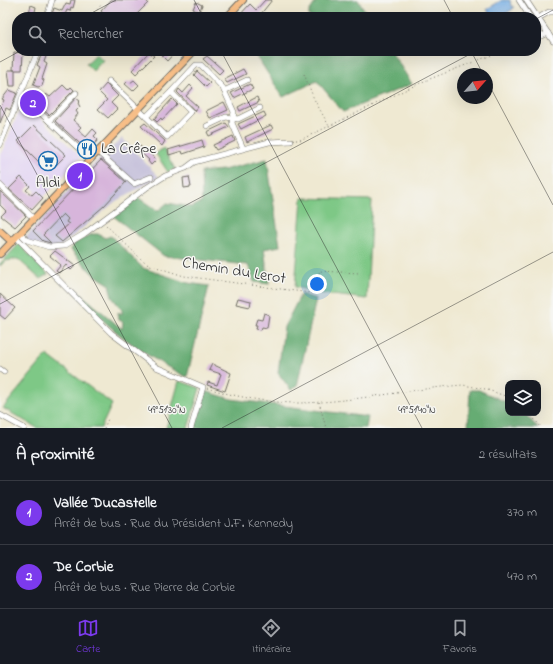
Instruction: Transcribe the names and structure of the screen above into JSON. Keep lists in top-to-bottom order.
{
  "streets": {
    "path": ["Chemin du Lerot"]
  },
  "places": {
    "restaurant": ["La Crêpe"],
    "supermarket": ["Aldi"]
  },
  "north": "top right",
  "page": {
    "search": "Rechercher",
    "pins": ["2", "1"],
    "heading": ["À proximité", "2 résultats"],
    "list": [
      {
        "mark": "1",
        "name": "Vallée Ducastelle",
        "note": "Arrêt de bus · Rue du Président J.F. Kennedy",
        "value": "370 m"
      },
      {
        "mark": "2",
        "name": "De Corbie",
        "note": "Arrêt de bus · Rue Pierre de Corbie",
        "value": "470 m"
      }
    ],
    "nav": ["Carte", "Itinéraire", "Favoris"]
  },
  "coordinates": ["49°51'30\"N", "49°51'40\"N"]
}
